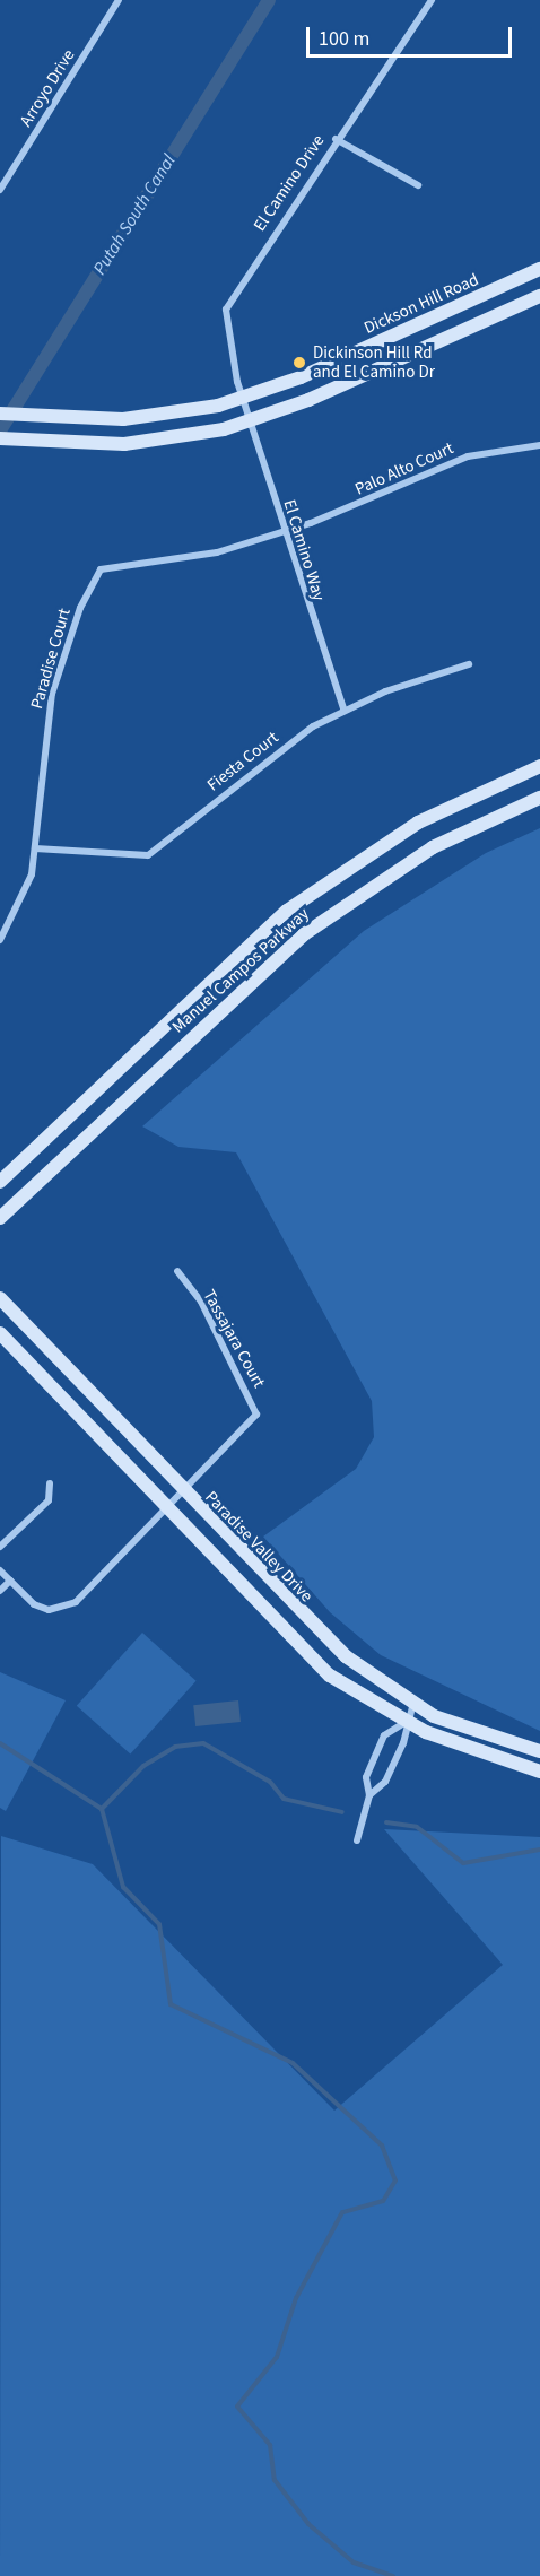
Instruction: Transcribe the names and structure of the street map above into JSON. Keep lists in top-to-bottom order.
{
  "streets": {
    "street": [
      "Arroyo Drive",
      "El Camino Drive",
      "Dickson Hill Road",
      "Palo Alto Court",
      "El Camino Way",
      "Paradise Court",
      "Fiesta Court",
      "Manuel Campos Parkway",
      "Tassajara Court",
      "Paradise Valley Drive"
    ]
  },
  "crossings": [
    ["El Camino Drive", "Dickson Hill Road"],
    ["El Camino Drive", "El Camino Way"],
    ["Dickson Hill Road", "El Camino Way"],
    ["Palo Alto Court", "El Camino Way"],
    ["Palo Alto Court", "Paradise Court"],
    ["El Camino Way", "Paradise Court"],
    ["El Camino Way", "Fiesta Court"],
    ["Paradise Court", "Fiesta Court"],
    ["Tassajara Court", "Paradise Valley Drive"]
  ],
  "water": ["Putah South Canal"],
  "places": ["Dickinson Hill Rd and El Camino Dr"],
  "scale_bar": "100 m"
}
